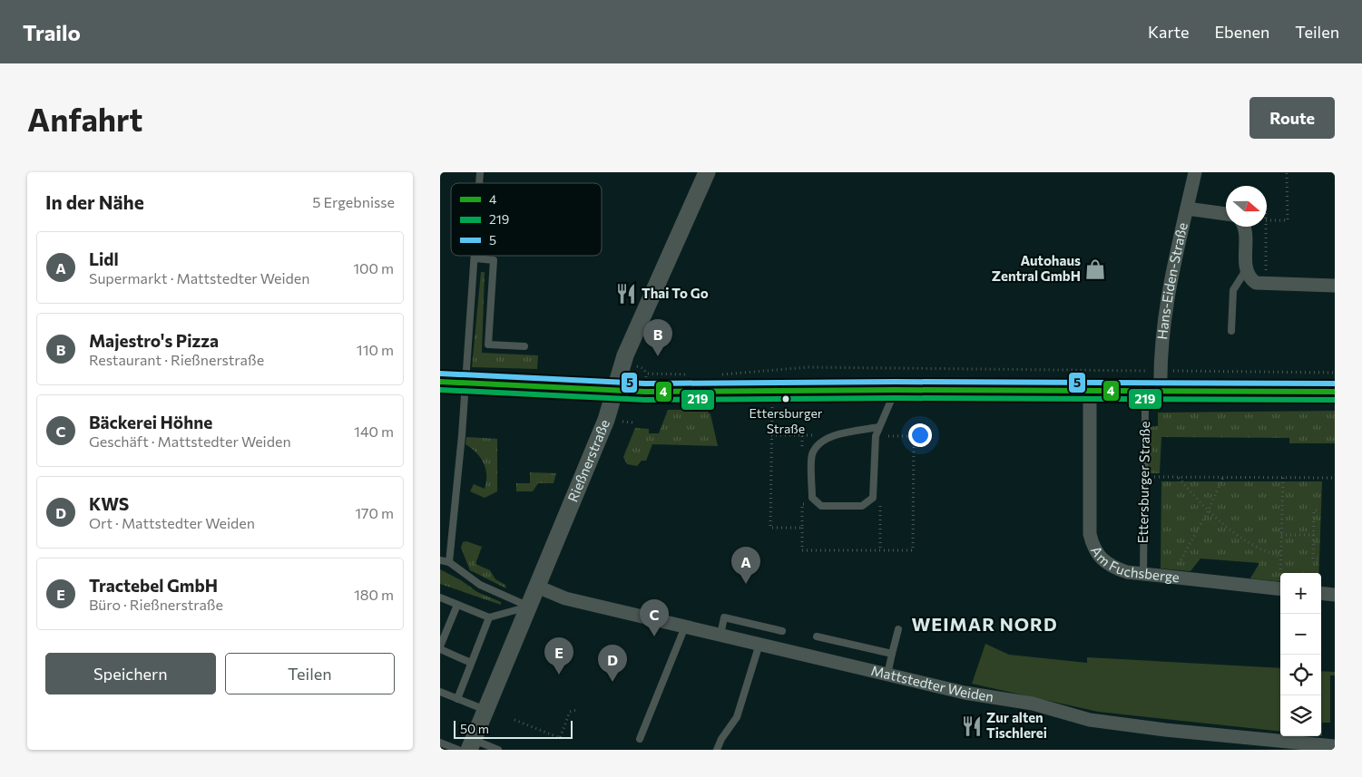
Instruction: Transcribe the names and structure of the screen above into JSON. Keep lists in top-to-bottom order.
{
  "streets": {
    "street": [
      "Hans-Eiden-Straße",
      "Rießnerstraße",
      "Am Fuchsberge",
      "Mattstedter Weiden"
    ],
    "lane": ["Ettersburger Straße"]
  },
  "crossings": [
    ["Rießnerstraße", "Mattstedter Weiden"],
    ["Ettersburger Straße", "Am Fuchsberge"]
  ],
  "districts": ["WEIMAR NORD"],
  "places": {
    "shop": ["Autohaus Zentral GmbH"],
    "restaurant": ["Thai To Go", "Zur alten Tischlerei"],
    "other": ["Ettersburger Straße"]
  },
  "lines": ["transit line 5", "transit line 4", "transit line 219"],
  "legend": ["4", "219", "5"],
  "scale_bar": "50 m",
  "north": "right",
  "page": {
    "header": "Trailo",
    "nav": ["Karte", "Ebenen", "Teilen"],
    "buttons": [
      "Route",
      ["Speichern", "Teilen"]
    ],
    "title": "Anfahrt",
    "heading": ["In der Nähe", "5 Ergebnisse"],
    "list": [
      {
        "mark": "A",
        "name": "Lidl",
        "note": "Supermarkt · Mattstedter Weiden",
        "value": "100 m"
      },
      {
        "mark": "B",
        "name": "Majestro's Pizza",
        "note": "Restaurant · Rießnerstraße",
        "value": "110 m"
      },
      {
        "mark": "C",
        "name": "Bäckerei Höhne",
        "note": "Geschäft · Mattstedter Weiden",
        "value": "140 m"
      },
      {
        "mark": "D",
        "name": "KWS",
        "note": "Ort · Mattstedter Weiden",
        "value": "170 m"
      },
      {
        "mark": "E",
        "name": "Tractebel GmbH",
        "note": "Büro · Rießnerstraße",
        "value": "180 m"
      }
    ],
    "pins": [
      "B",
      "A",
      "C",
      "E",
      "D"
    ],
    "map_buttons": ["+", "−"],
    "scale": "50 m"
  }
}
